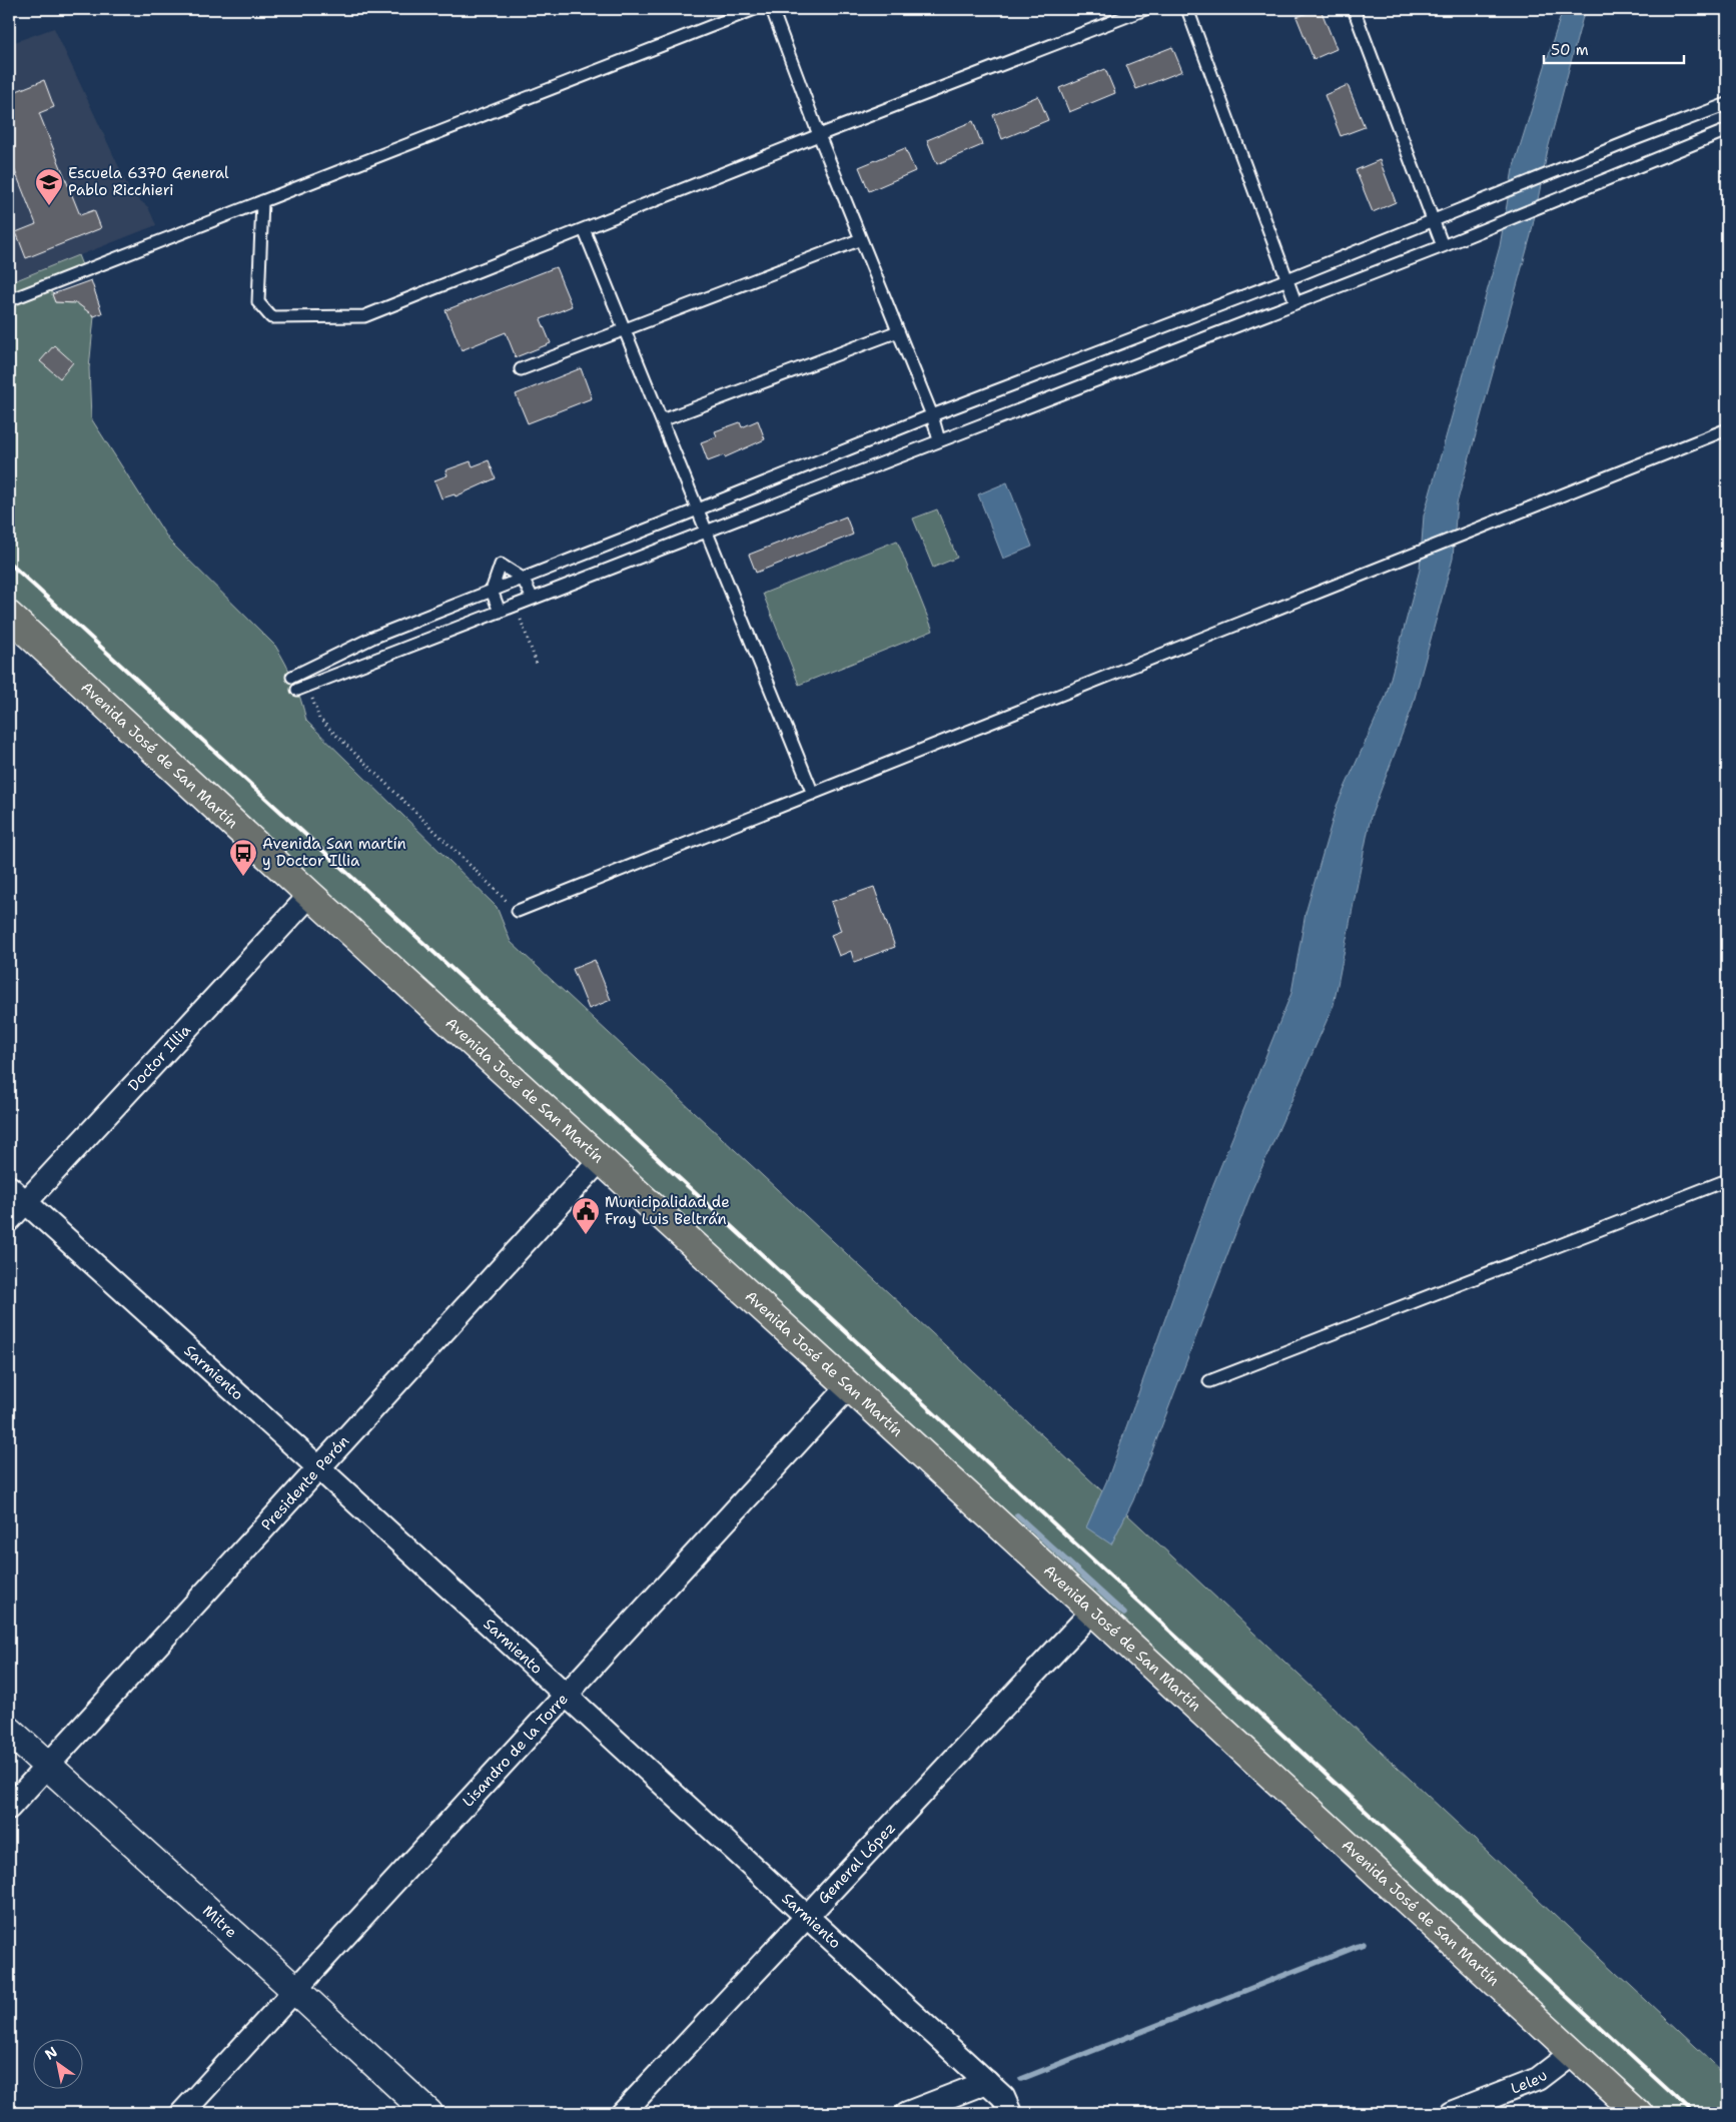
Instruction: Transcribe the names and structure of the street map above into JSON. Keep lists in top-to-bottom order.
{
  "streets": {
    "main road": ["Avenida José de San Martín"],
    "street": [
      "Doctor Illia",
      "Sarmiento",
      "Presidente Perón",
      "Lisandro de la Torre",
      "General López",
      "Mitre",
      "Leleu"
    ]
  },
  "crossings": [
    ["Avenida José de San Martín", "Doctor Illia"],
    ["Avenida José de San Martín", "Presidente Perón"],
    ["Avenida José de San Martín", "Lisandro de la Torre"],
    ["Avenida José de San Martín", "General López"],
    ["Avenida José de San Martín", "Leleu"],
    ["Doctor Illia", "Sarmiento"],
    ["Sarmiento", "Presidente Perón"],
    ["Sarmiento", "Lisandro de la Torre"],
    ["Sarmiento", "General López"],
    ["Presidente Perón", "Mitre"],
    ["Lisandro de la Torre", "Mitre"]
  ],
  "places": {
    "school or university": ["Escuela 6370 General Pablo Ricchieri"],
    "bus stop": ["Avenida San martín y Doctor Illia"],
    "public building": ["Municipalidad de Fray Luis Beltrán"]
  },
  "scale_bar": "50 m",
  "north": "top left"
}
